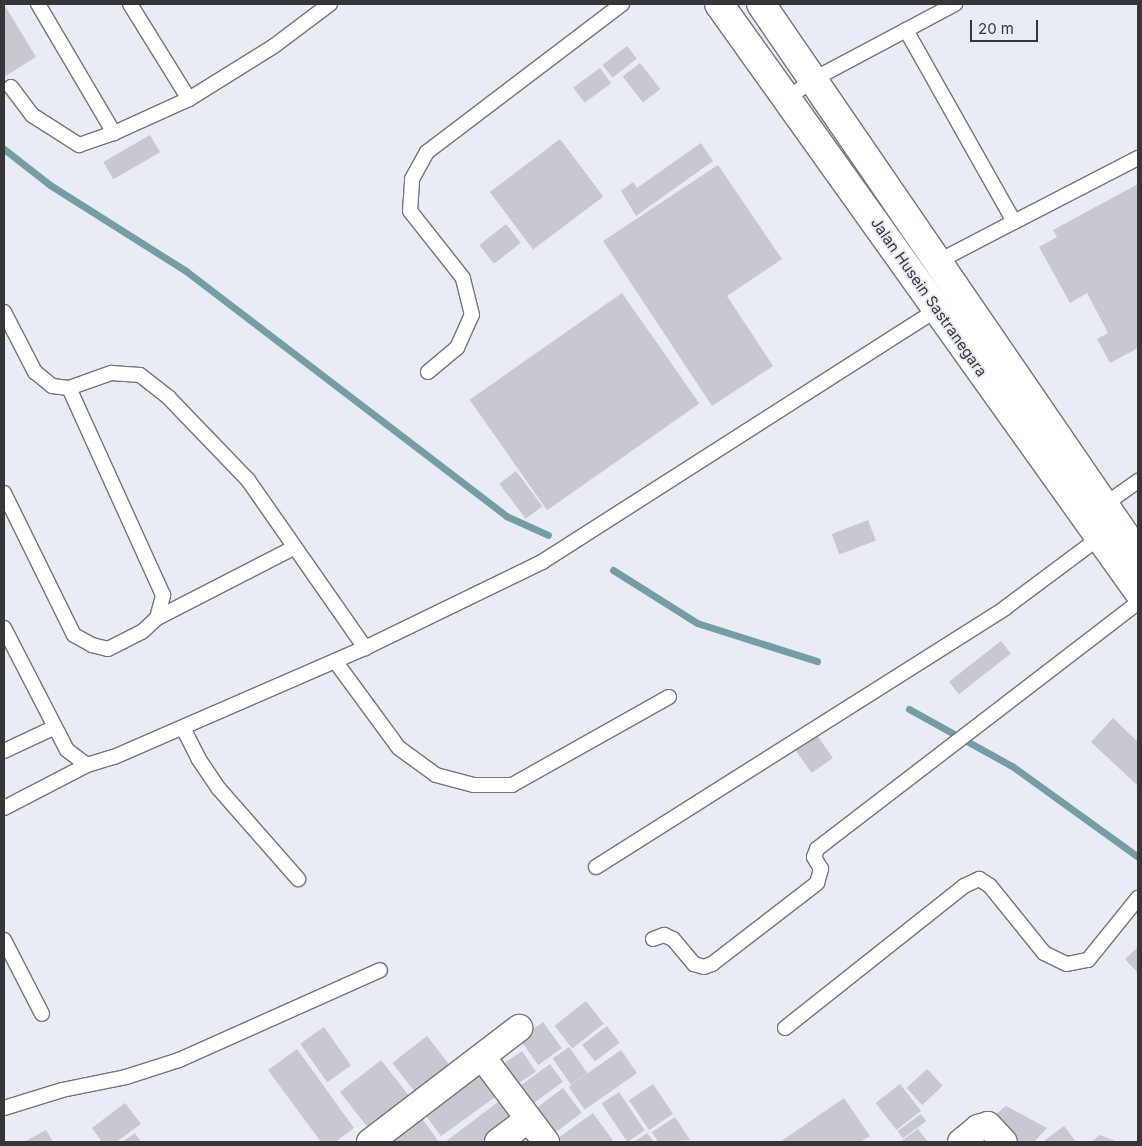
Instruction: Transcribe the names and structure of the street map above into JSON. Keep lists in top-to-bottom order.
{
  "streets": {
    "main road": ["Jalan Husein Sastranegara"]
  },
  "scale_bar": "20 m"
}
